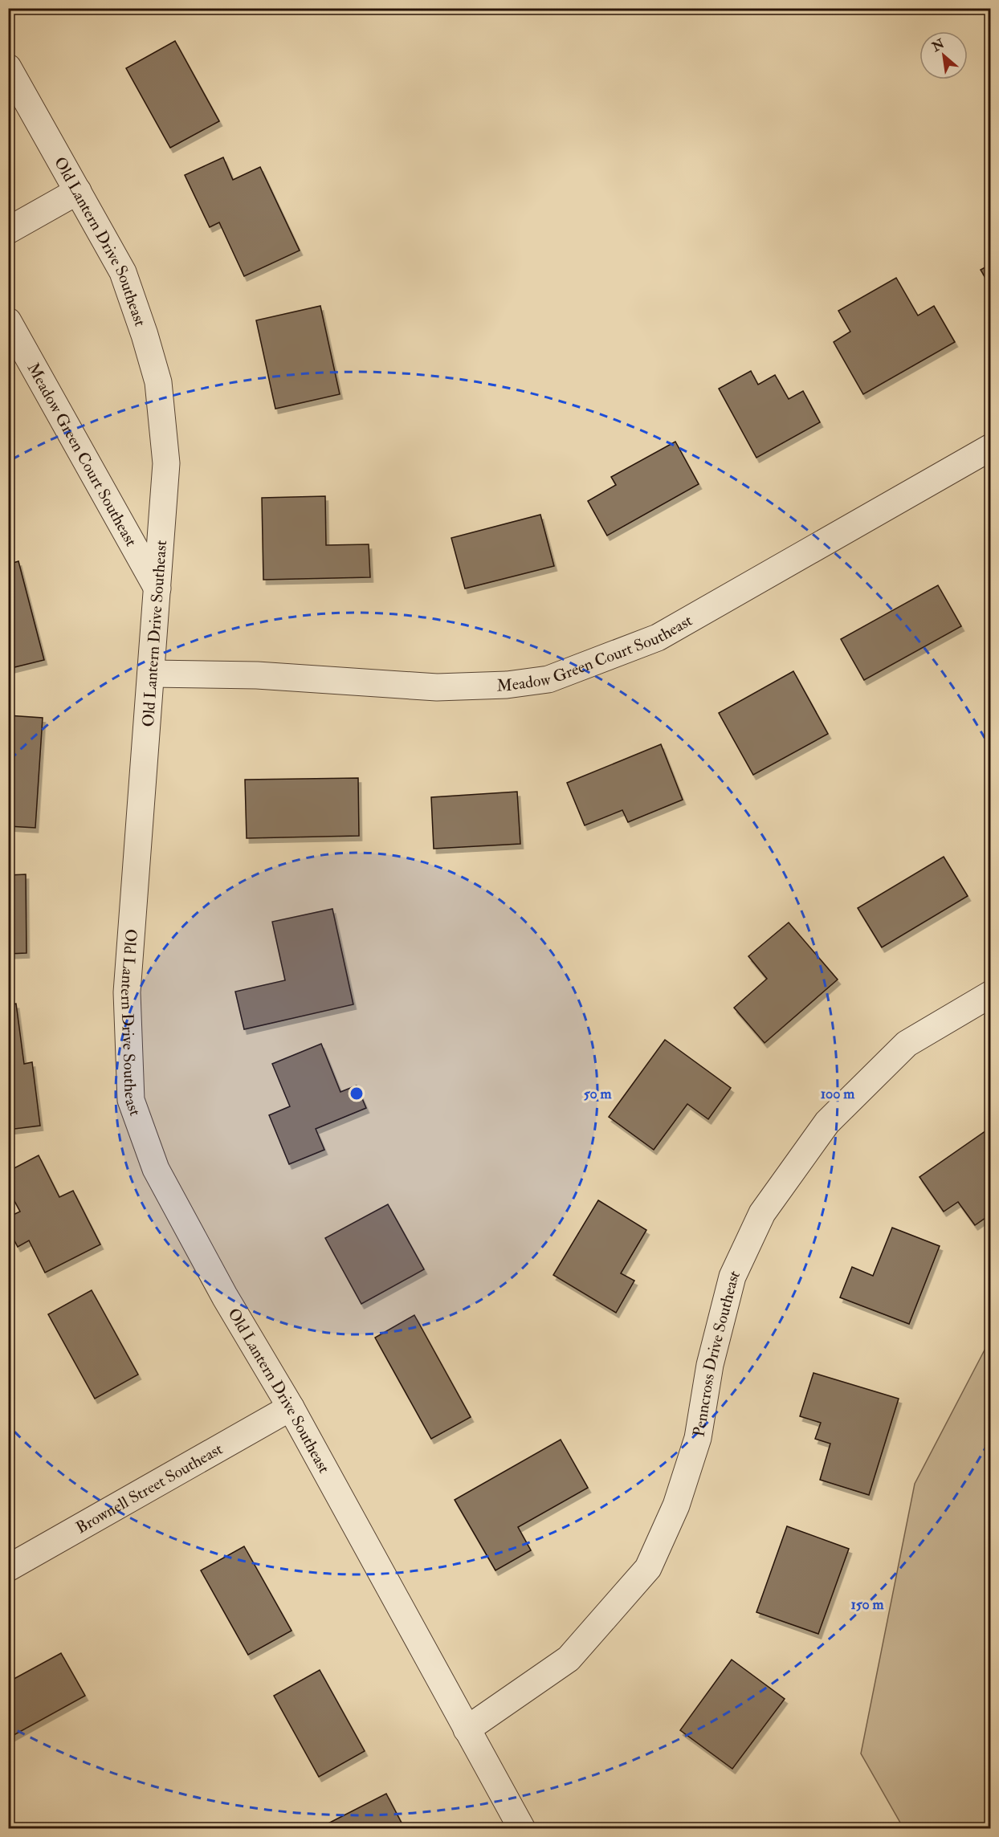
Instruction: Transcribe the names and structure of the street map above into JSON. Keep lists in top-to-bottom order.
{
  "streets": {
    "street": [
      "Old Lantern Drive Southeast",
      "Meadow Green Court Southeast",
      "Penncross Drive Southeast",
      "Brownell Street Southeast"
    ]
  },
  "crossings": [
    ["Old Lantern Drive Southeast", "Meadow Green Court Southeast"],
    ["Old Lantern Drive Southeast", "Penncross Drive Southeast"],
    ["Old Lantern Drive Southeast", "Brownell Street Southeast"]
  ],
  "north": "top left",
  "rings": ["50 m", "100 m", "150 m"]
}
